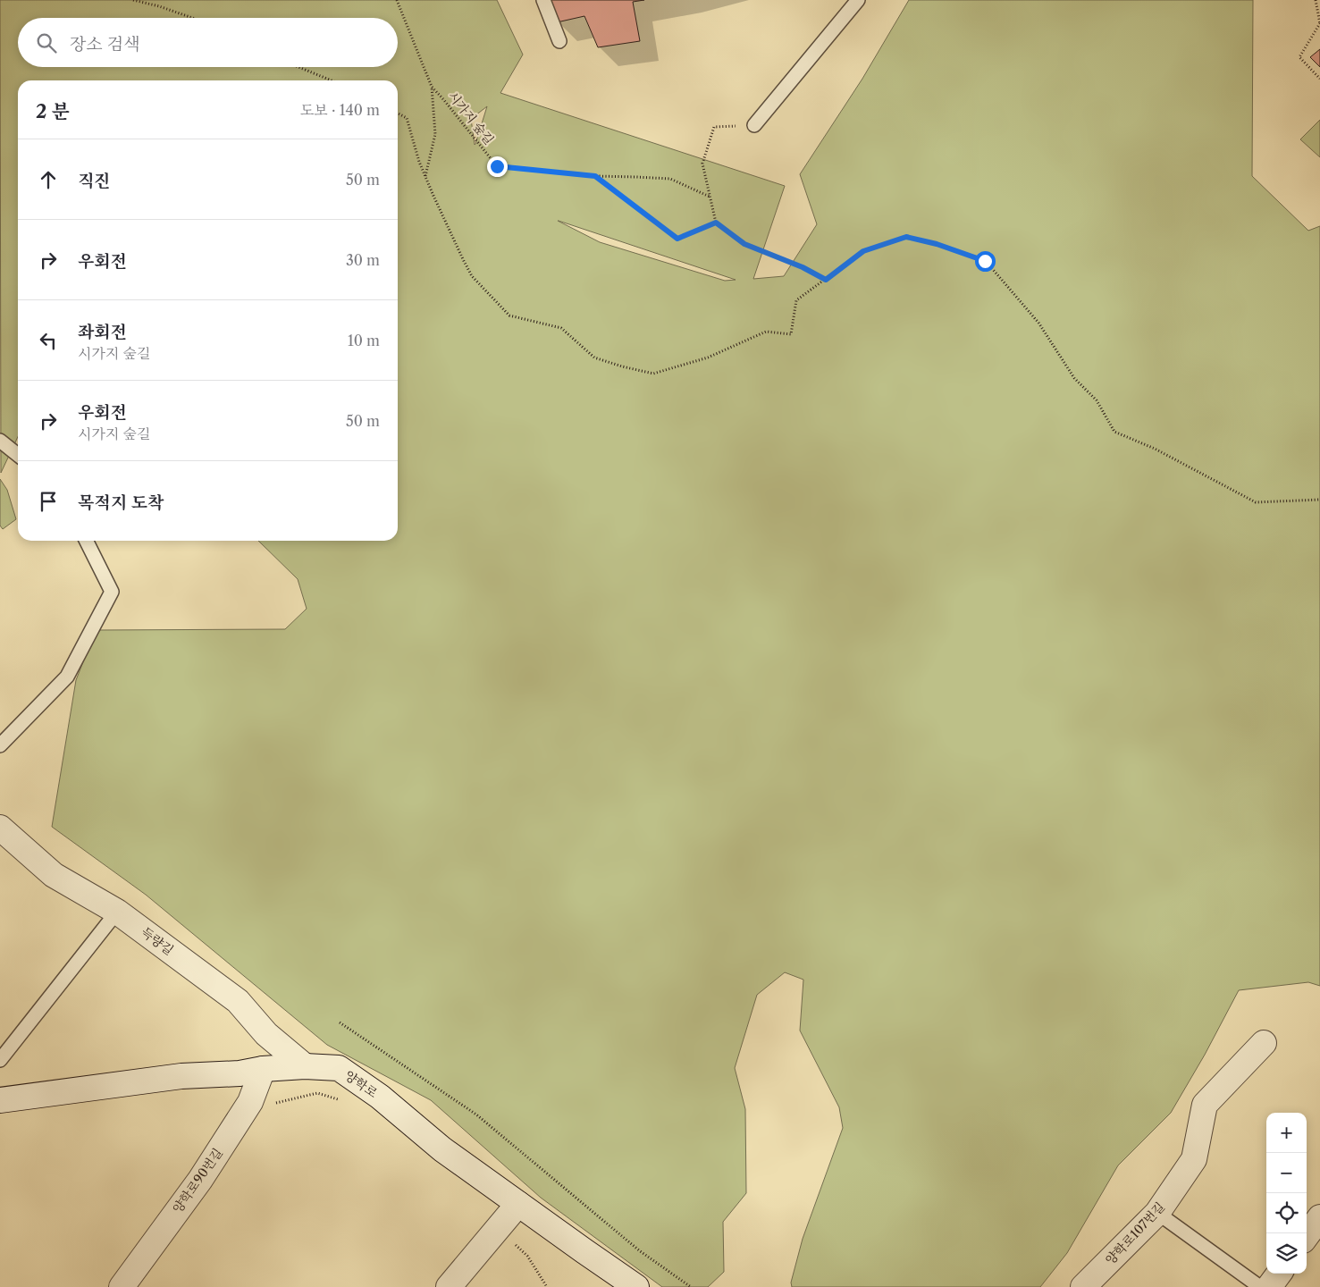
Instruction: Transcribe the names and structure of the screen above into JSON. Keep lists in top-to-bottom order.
{
  "streets": {
    "street": [
      "득량길",
      "양학로",
      "양학로90번길",
      "양학로107번길"
    ],
    "path": ["시가지 숲길"]
  },
  "crossings": [
    ["득량길", "양학로"],
    ["양학로", "양학로90번길"]
  ],
  "page": {
    "search": "장소 검색",
    "heading": ["2 분", "도보 · 140 m"],
    "list": [
      ["직진", "50 m"],
      ["우회전", "30 m"],
      ["좌회전", "시가지 숲길", "10 m"],
      ["우회전", "시가지 숲길", "50 m"],
      "목적지 도착"
    ],
    "map_buttons": ["+", "−"]
  }
}
